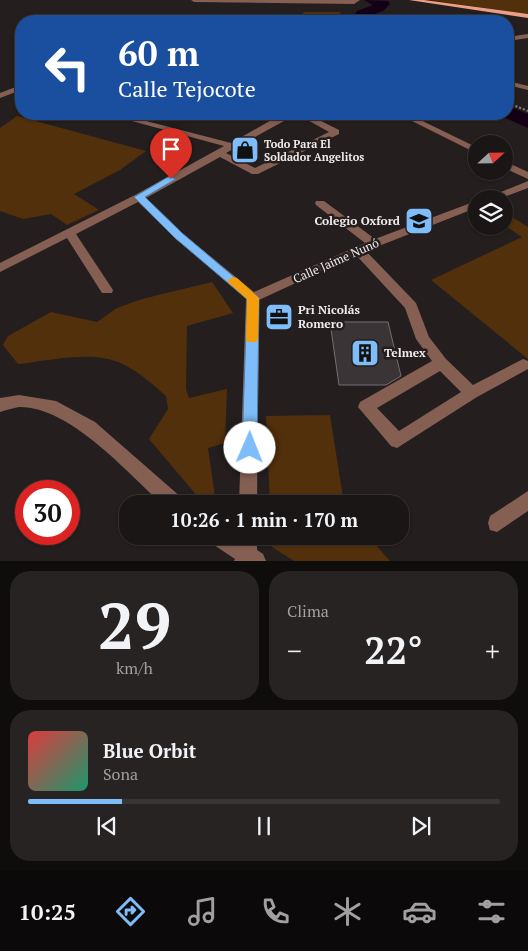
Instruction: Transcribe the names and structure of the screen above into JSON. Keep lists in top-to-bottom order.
{
  "streets": {
    "street": ["Calle Jaime Nunó"]
  },
  "places": {
    "shop": ["Todo Para El Soldador Angelitos"],
    "school or university": ["Colegio Oxford"],
    "office": ["Pri Nicolás Romero"],
    "building": ["Telmex"]
  },
  "north": "right",
  "page": {
    "turn": ["60 m", "Calle Tejocote"],
    "limit": "30",
    "trip": "10:26 · 1 min · 170 m",
    "tile": [
      ["29", "km/h"],
      "Clima"
    ],
    "heat": ["−", "22°", "+"],
    "song": ["Blue Orbit", "Sona"],
    "tabs": "10:25"
  }
}
